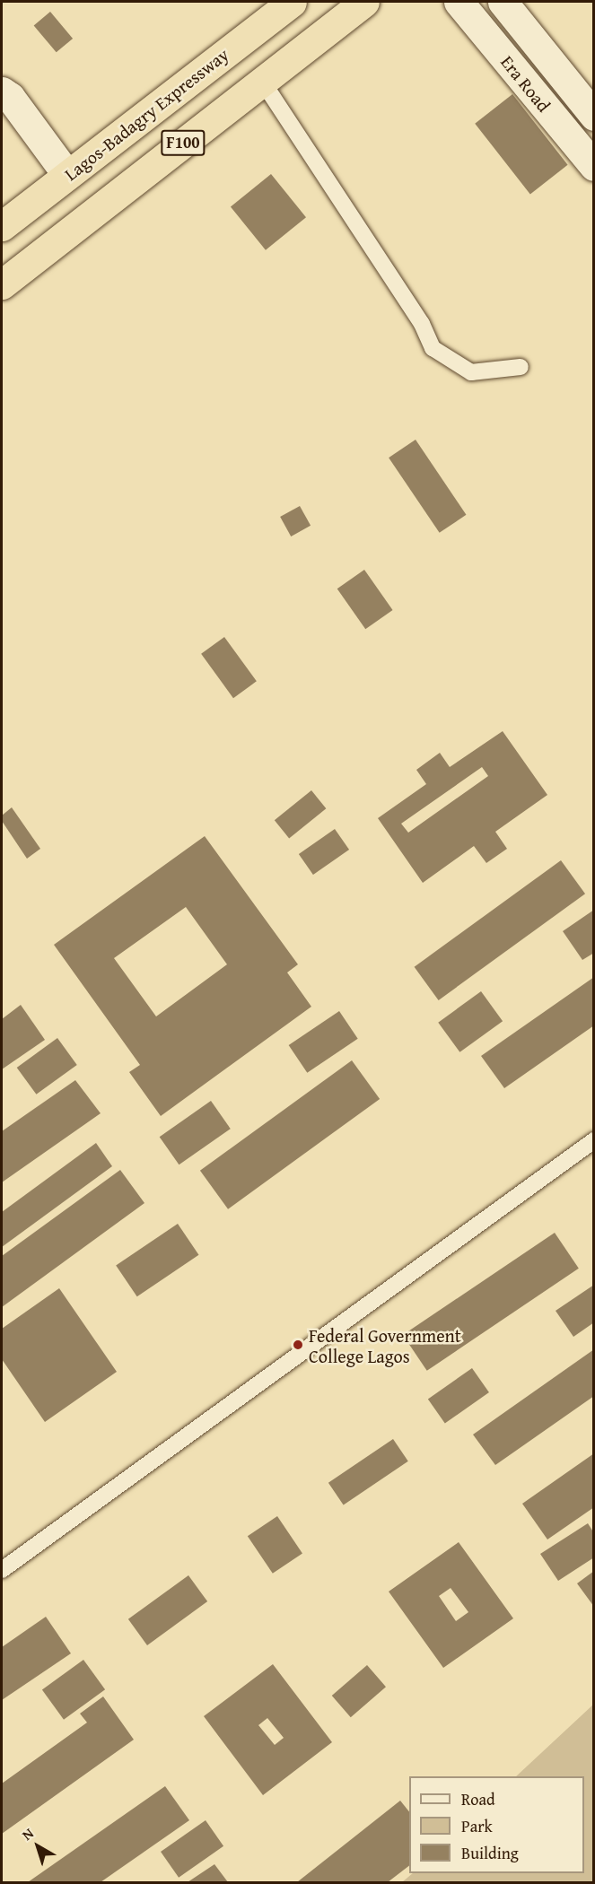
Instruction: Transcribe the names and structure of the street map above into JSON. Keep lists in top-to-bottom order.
{
  "streets": {
    "highway": ["Lagos-Badagry Expressway", "F100"],
    "main road": ["Era Road"]
  },
  "places": ["Federal Government College Lagos"],
  "legend": ["Road", "Park", "Building"],
  "north": "top left"
}
